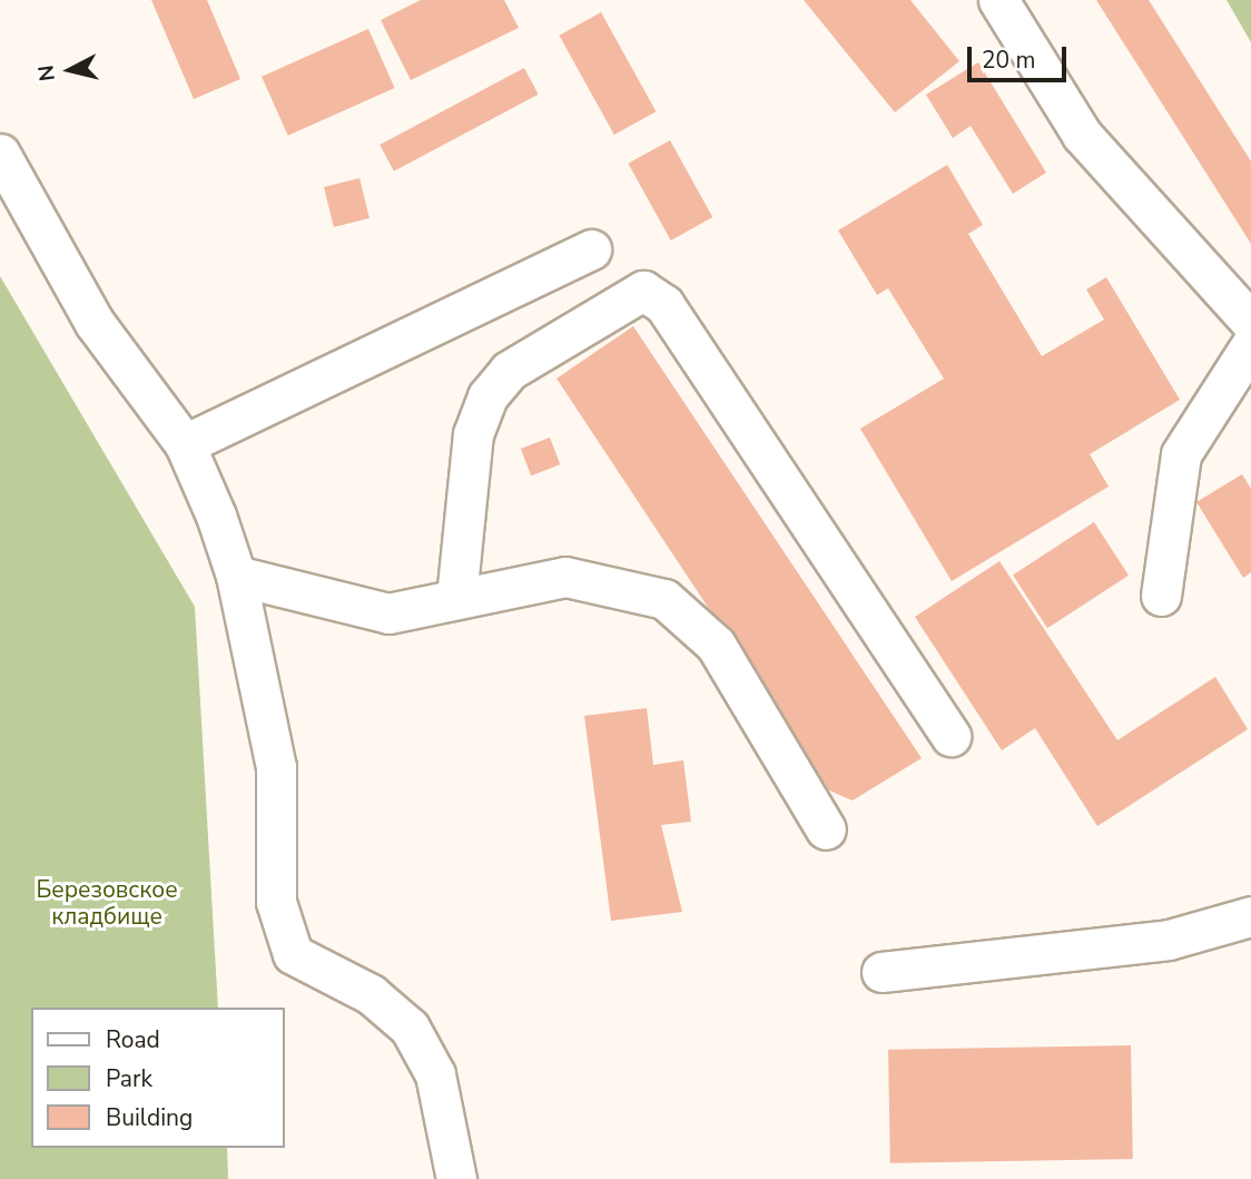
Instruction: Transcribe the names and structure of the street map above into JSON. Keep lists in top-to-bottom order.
{
  "parks": ["Березовское кладбище"],
  "legend": ["Road", "Park", "Building"],
  "scale_bar": "20 m",
  "north": "left"
}
